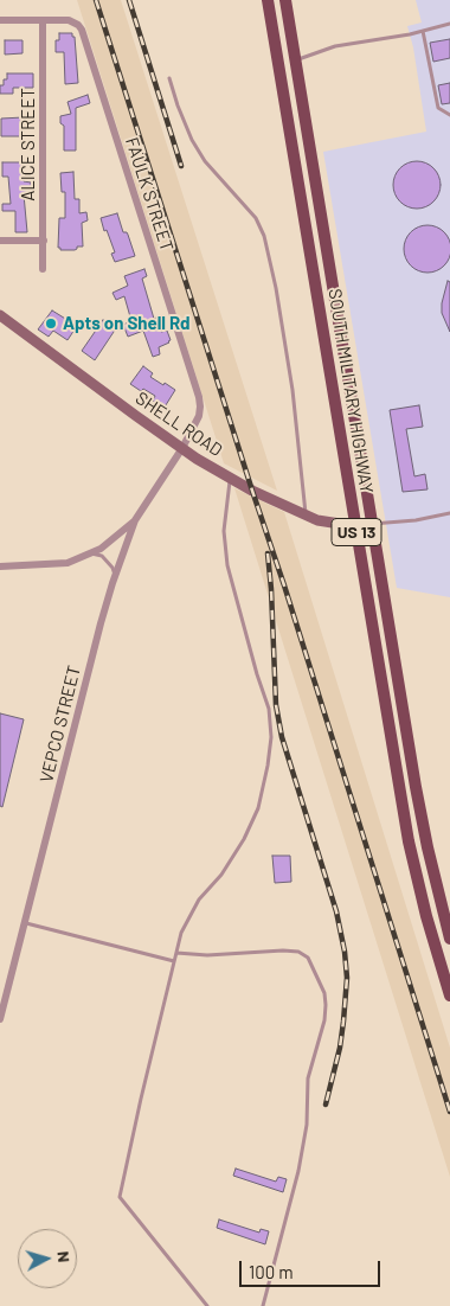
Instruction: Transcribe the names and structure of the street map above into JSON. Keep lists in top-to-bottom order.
{
  "streets": {
    "main road": ["SOUTH MILITARY HIGHWAY", "US 13"],
    "street": [
      "ALICE STREET",
      "FAULK STREET",
      "SHELL ROAD",
      "VEPCO STREET"
    ]
  },
  "crossings": [
    ["ALICE STREET", "FAULK STREET"],
    ["FAULK STREET", "SHELL ROAD"],
    ["FAULK STREET", "VEPCO STREET"],
    ["SOUTH MILITARY HIGHWAY", "SHELL ROAD"],
    ["SHELL ROAD", "VEPCO STREET"]
  ],
  "places": ["Apts on Shell Rd"],
  "scale_bar": "100 m",
  "north": "right"
}
